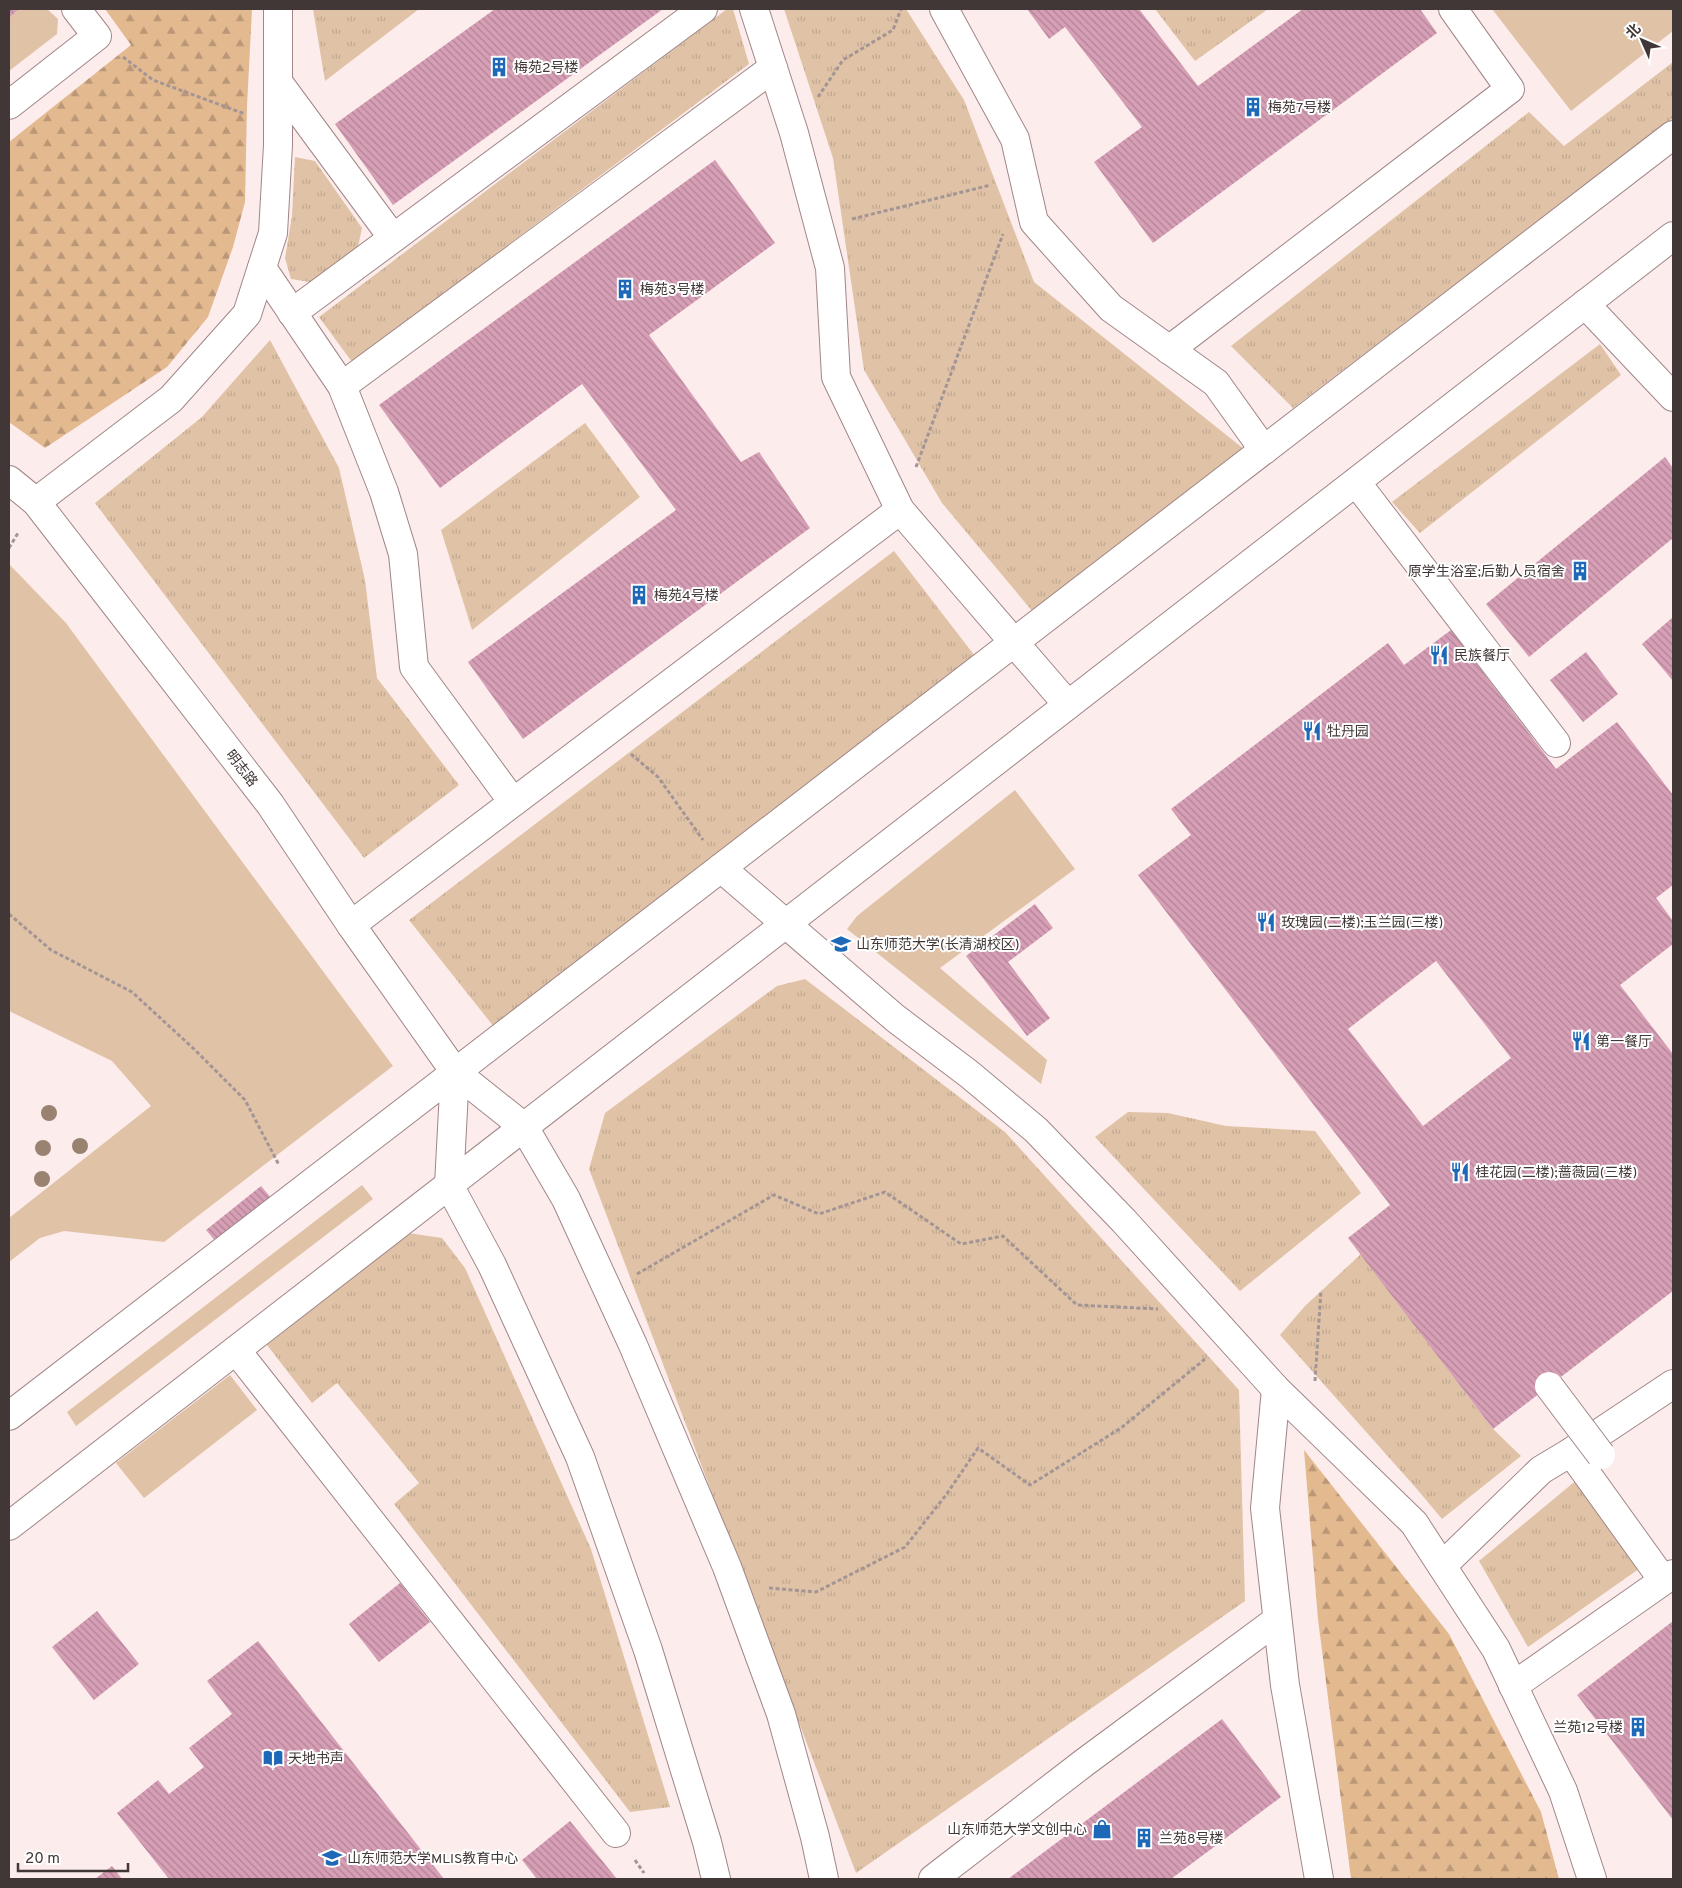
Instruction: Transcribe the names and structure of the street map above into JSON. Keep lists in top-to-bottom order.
{
  "streets": {
    "street": ["明志路"]
  },
  "places": {
    "building": [
      "梅苑2号楼",
      "梅苑7号楼",
      "梅苑3号楼",
      "原学生浴室;后勤人员宿舍",
      "梅苑4号楼",
      "兰苑12号楼",
      "兰苑8号楼"
    ],
    "restaurant": [
      "民族餐厅",
      "牡丹园",
      "玫瑰园(二楼);玉兰园(三楼)",
      "第一餐厅",
      "桂花园(二楼);蔷薇园(三楼)"
    ],
    "school or university": ["山东师范大学(长清湖校区)", "山东师范大学MLIS教育中心"],
    "library": ["天地书声"],
    "shop": ["山东师范大学文创中心"]
  },
  "scale_bar": "20 m",
  "north": "top left"
}
